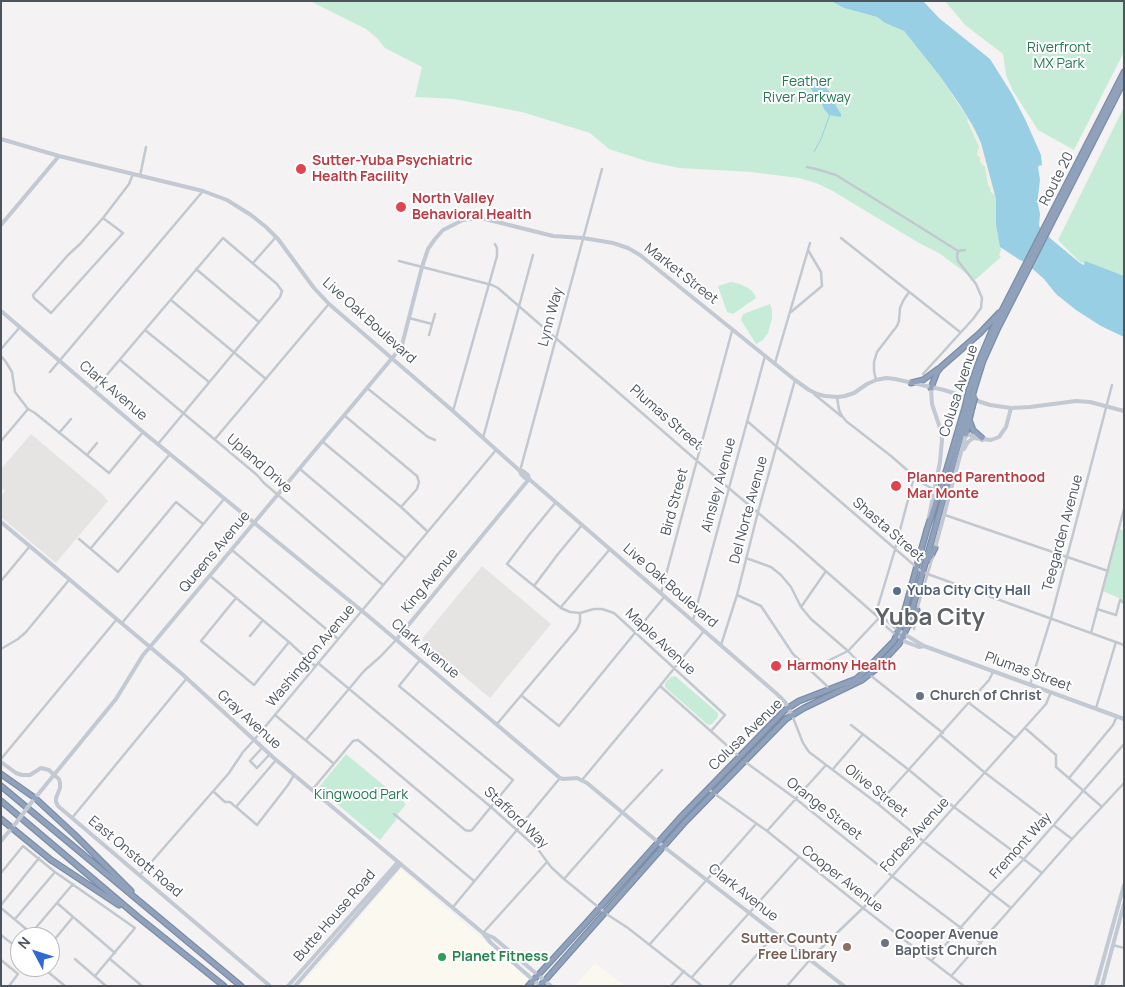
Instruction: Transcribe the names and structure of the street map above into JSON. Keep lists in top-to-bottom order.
{
  "streets": {
    "highway": ["Route 20", "Colusa Avenue"],
    "main road": [
      "Market Street",
      "Live Oak Boulevard",
      "Clark Avenue",
      "Plumas Street",
      "Queens Avenue",
      "King Avenue",
      "Gray Avenue",
      "East Onstott Road",
      "Butte House Road"
    ],
    "street": [
      "Lynn Way",
      "Upland Drive",
      "Ainsley Avenue",
      "Bird Street",
      "Del Norte Avenue",
      "Shasta Street",
      "Teegarden Avenue",
      "Maple Avenue",
      "Washington Avenue",
      "Olive Street",
      "Orange Street",
      "Stafford Way",
      "Forbes Avenue",
      "Fremont Way",
      "Cooper Avenue"
    ]
  },
  "crossings": [
    ["Route 20", "Colusa Avenue"],
    ["Market Street", "Lynn Way"],
    ["Market Street", "Plumas Street"],
    ["Market Street", "Ainsley Avenue"],
    ["Market Street", "Bird Street"],
    ["Market Street", "Del Norte Avenue"],
    ["Market Street", "Queens Avenue"],
    ["Lynn Way", "Live Oak Boulevard"],
    ["Lynn Way", "Plumas Street"],
    ["Live Oak Boulevard", "Colusa Avenue"],
    ["Live Oak Boulevard", "Ainsley Avenue"],
    ["Live Oak Boulevard", "Bird Street"],
    ["Live Oak Boulevard", "Del Norte Avenue"],
    ["Live Oak Boulevard", "Queens Avenue"],
    ["Live Oak Boulevard", "King Avenue"],
    ["Live Oak Boulevard", "Maple Avenue"],
    ["Live Oak Boulevard", "Washington Avenue"],
    ["Live Oak Boulevard", "Olive Street"],
    ["Clark Avenue", "Colusa Avenue"],
    ["Clark Avenue", "Queens Avenue"],
    ["Clark Avenue", "King Avenue"],
    ["Clark Avenue", "Washington Avenue"],
    ["Clark Avenue", "Forbes Avenue"],
    ["Colusa Avenue", "Plumas Street"],
    ["Colusa Avenue", "Shasta Street"],
    ["Colusa Avenue", "Gray Avenue"],
    ["Colusa Avenue", "Olive Street"],
    ["Colusa Avenue", "Orange Street"],
    ["Colusa Avenue", "Stafford Way"],
    ["Colusa Avenue", "Cooper Avenue"],
    ["Plumas Street", "Ainsley Avenue"],
    ["Plumas Street", "Bird Street"],
    ["Plumas Street", "Del Norte Avenue"],
    ["Plumas Street", "Teegarden Avenue"],
    ["Plumas Street", "Queens Avenue"],
    ["Plumas Street", "Forbes Avenue"],
    ["Upland Drive", "Queens Avenue"],
    ["Upland Drive", "Washington Avenue"],
    ["Ainsley Avenue", "Shasta Street"],
    ["Bird Street", "Maple Avenue"],
    ["Del Norte Avenue", "Shasta Street"],
    ["Shasta Street", "Teegarden Avenue"],
    ["Queens Avenue", "Gray Avenue"],
    ["Queens Avenue", "Stafford Way"],
    ["Queens Avenue", "East Onstott Road"],
    ["King Avenue", "Stafford Way"],
    ["Maple Avenue", "Orange Street"],
    ["Washington Avenue", "Gray Avenue"],
    ["Washington Avenue", "Stafford Way"],
    ["Washington Avenue", "East Onstott Road"],
    ["Gray Avenue", "Butte House Road"],
    ["Olive Street", "Forbes Avenue"],
    ["Olive Street", "Fremont Way"],
    ["Orange Street", "Forbes Avenue"],
    ["Orange Street", "Fremont Way"],
    ["Forbes Avenue", "Cooper Avenue"],
    ["Fremont Way", "Cooper Avenue"]
  ],
  "districts": ["Yuba City"],
  "parks": ["Riverfront MX Park", "Feather River Parkway", "Kingwood Park"],
  "places": [
    "Sutter-Yuba Psychiatric Health Facility",
    "North Valley Behavioral Health",
    "Planned Parenthood Mar Monte",
    "Yuba City City Hall",
    "Harmony Health",
    "Church of Christ",
    "Cooper Avenue Baptist Church",
    "Sutter County Free Library",
    "Planet Fitness"
  ],
  "north": "top left"
}
